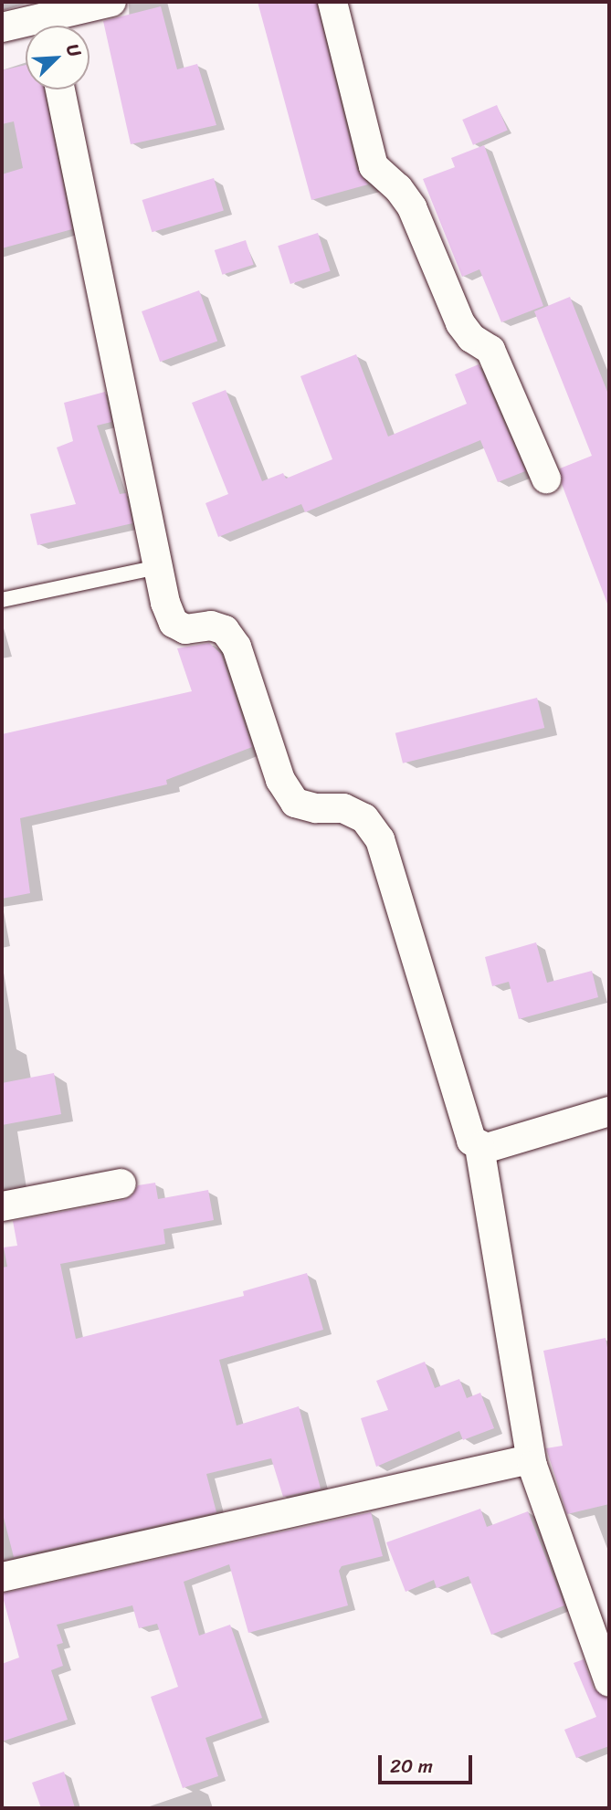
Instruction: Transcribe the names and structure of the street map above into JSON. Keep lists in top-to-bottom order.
{
  "scale_bar": "20 m",
  "north": "top right"
}
